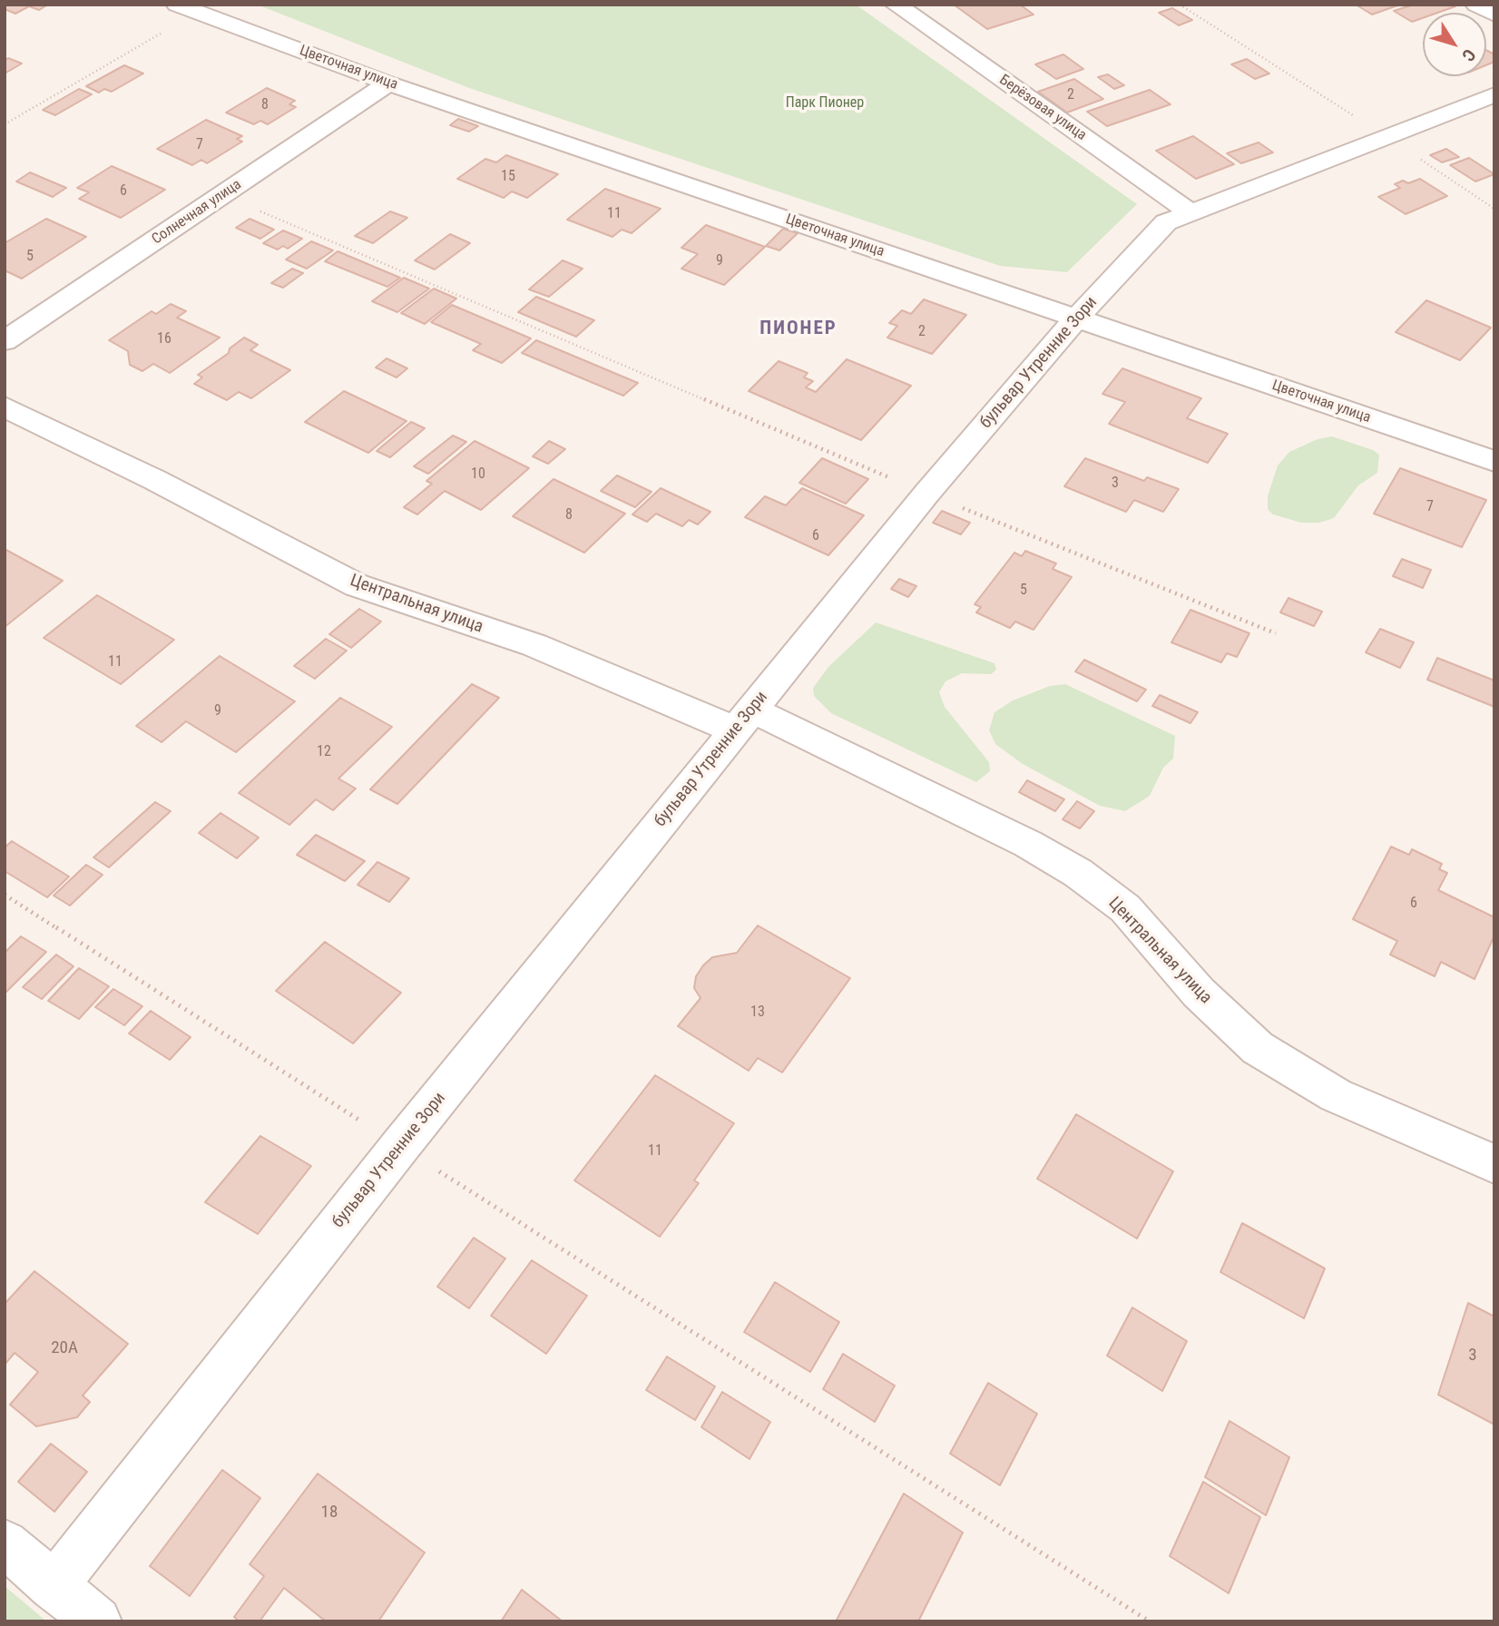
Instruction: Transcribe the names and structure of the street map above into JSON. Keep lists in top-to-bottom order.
{
  "streets": {
    "street": [
      "Цветочная улица",
      "Берёзовая улица",
      "Солнечная улица",
      "бульвар Утренние Зори",
      "Центральная улица"
    ]
  },
  "crossings": [
    ["Цветочная улица", "Солнечная улица"],
    ["Цветочная улица", "бульвар Утренние Зори"],
    ["Берёзовая улица", "бульвар Утренние Зори"],
    ["бульвар Утренние Зори", "Центральная улица"]
  ],
  "districts": ["ПИОНЕР"],
  "parks": ["Парк Пионер"],
  "house_numbers": [
    "2",
    "8",
    "7",
    "15",
    "6",
    "11",
    "5",
    "9",
    "2",
    "16",
    "10",
    "3",
    "7",
    "8",
    "6",
    "5",
    "11",
    "9",
    "12",
    "6",
    "13",
    "11",
    "20А",
    "3",
    "18"
  ],
  "north": "bottom right"
}
